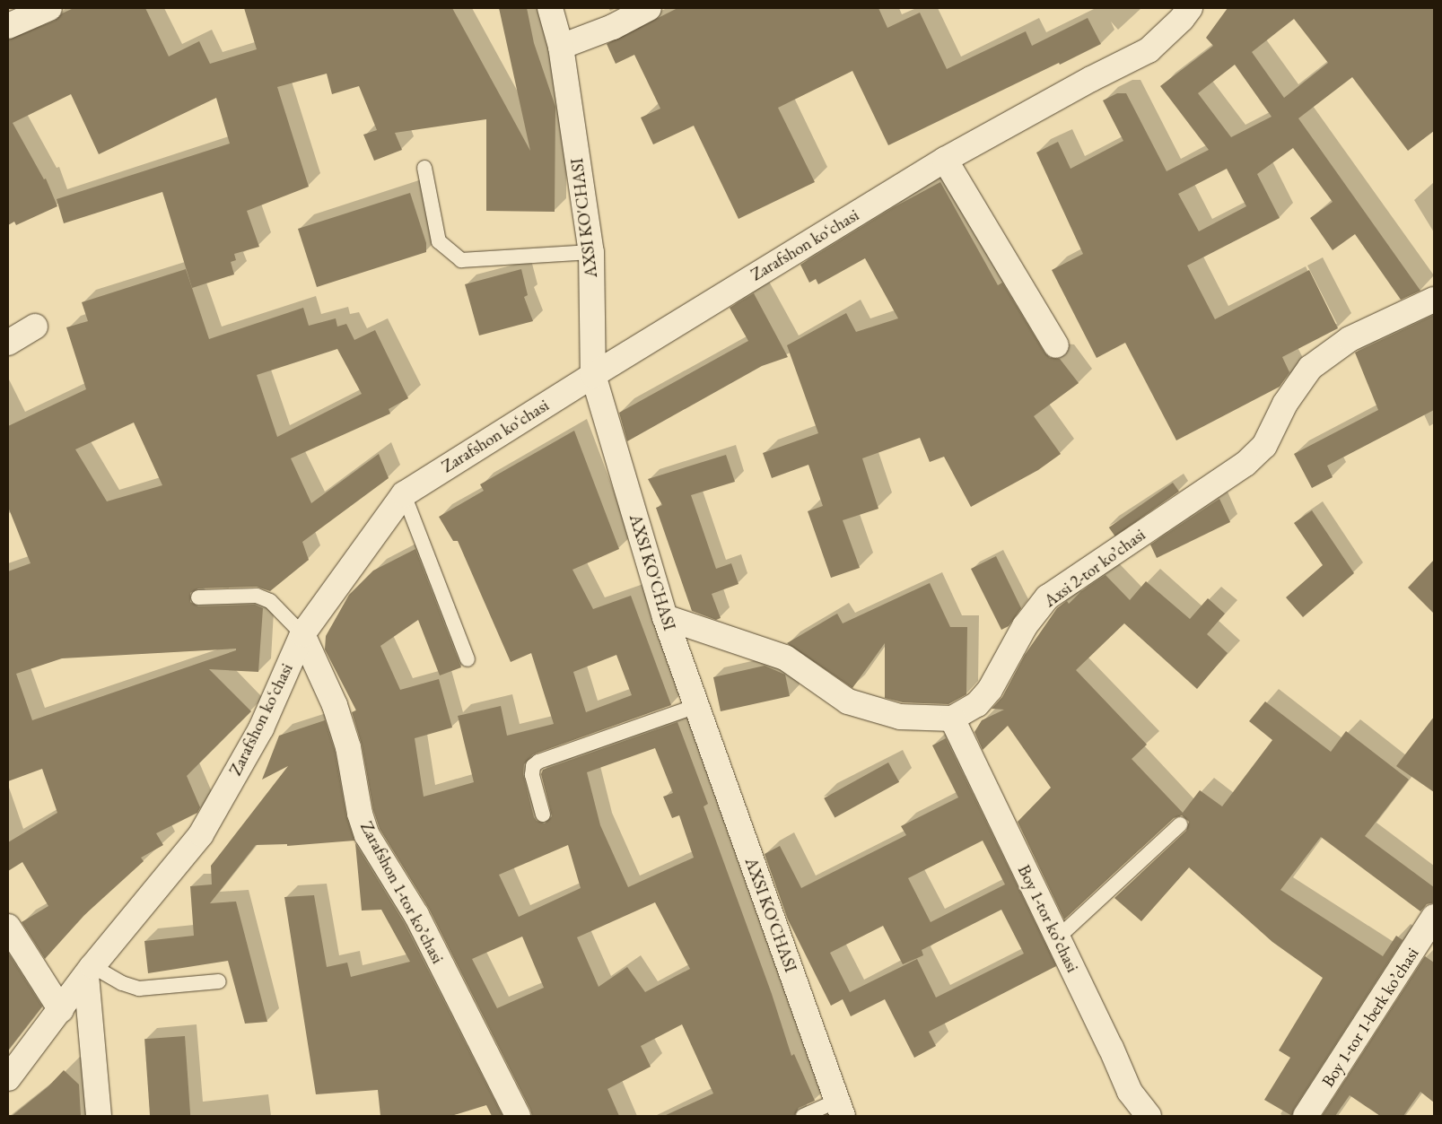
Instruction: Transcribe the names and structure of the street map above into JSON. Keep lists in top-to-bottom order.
{
  "streets": {
    "street": [
      "AXSI KO'CHASI",
      "Zarafshon koʻchasi",
      "Аxsi 2-tor koʼchasi",
      "Zarafshon 1-tor koʼchasi",
      "Boy 1-tor koʼchasi",
      "Boy 1-tor 1-berk koʼchasi"
    ]
  },
  "crossings": [
    ["AXSI KO'CHASI", "Zarafshon koʻchasi"],
    ["Zarafshon koʻchasi", "Zarafshon 1-tor koʼchasi"],
    ["Аxsi 2-tor koʼchasi", "Boy 1-tor koʼchasi"]
  ]
}
